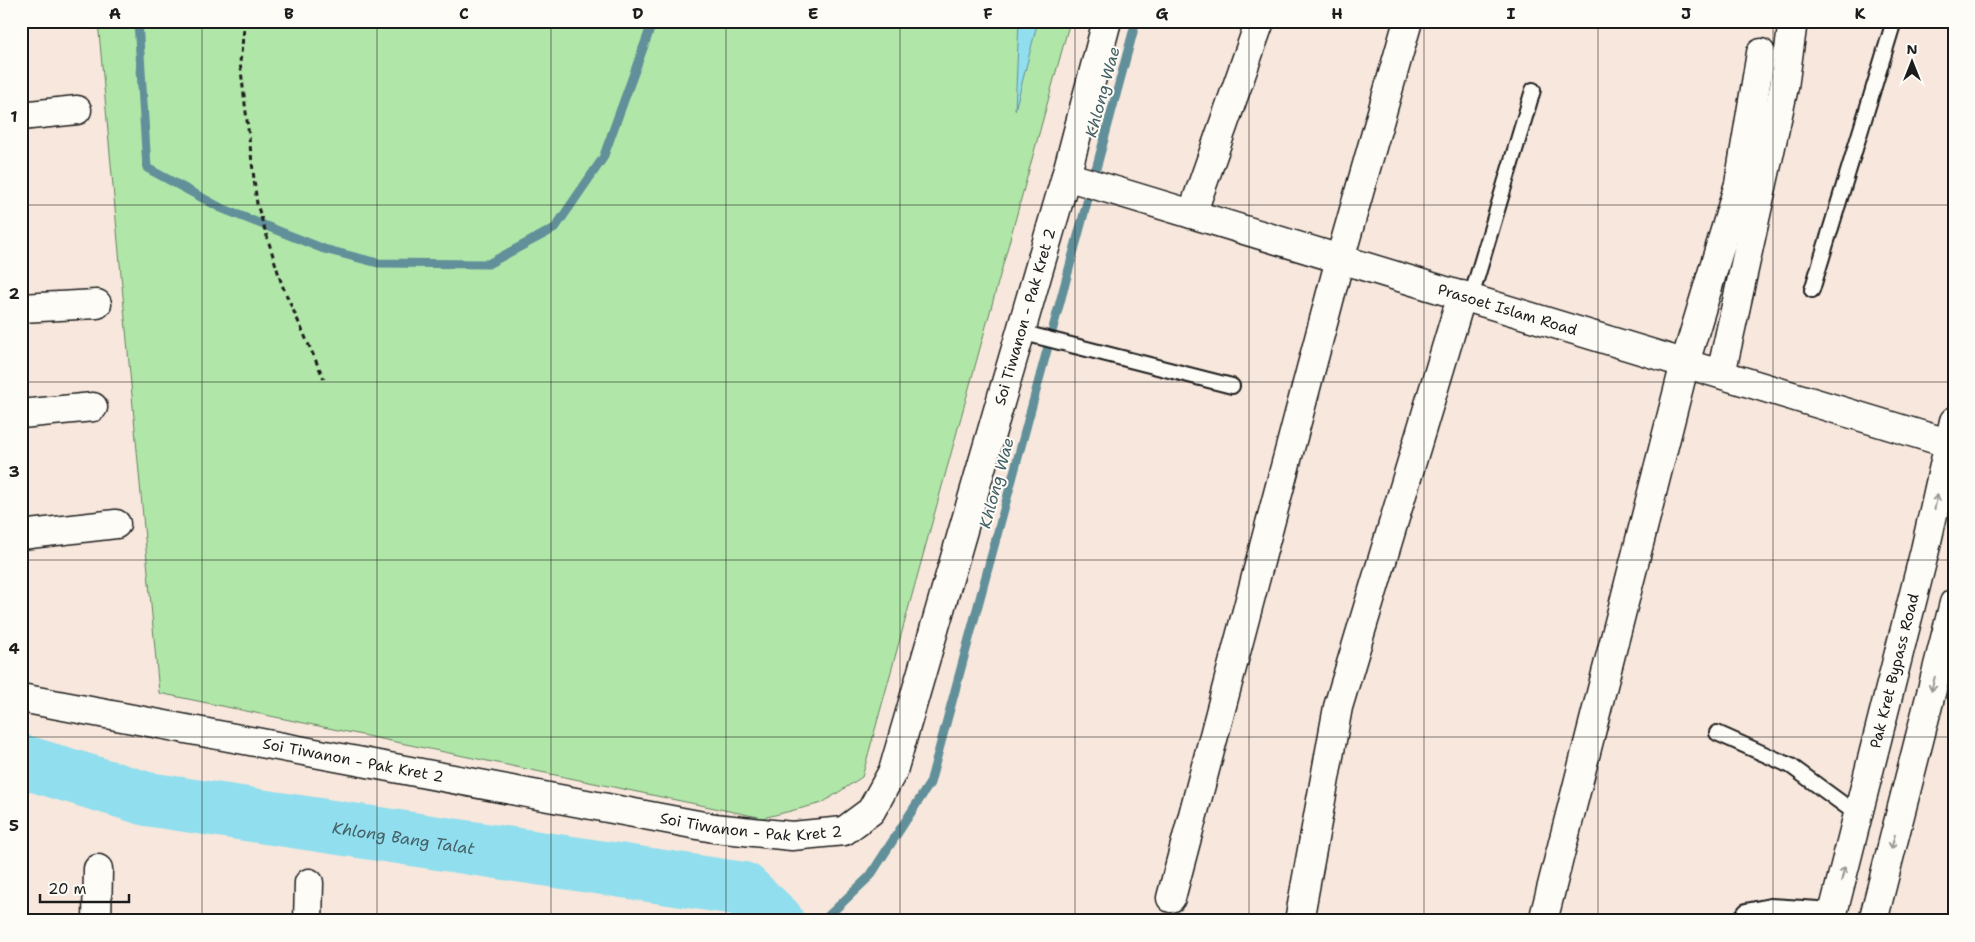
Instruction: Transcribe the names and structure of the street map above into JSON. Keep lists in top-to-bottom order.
{
  "streets": {
    "street": ["Prasoet Islam Road", "Soi Tiwanon - Pak Kret 2", "Pak Kret Bypass Road"]
  },
  "crossings": [
    ["Prasoet Islam Road", "Soi Tiwanon - Pak Kret 2"],
    ["Prasoet Islam Road", "Pak Kret Bypass Road"]
  ],
  "water": ["Khlong Wae", "Khlong Bang Talat"],
  "scale_bar": "20 m",
  "north": "top",
  "grid": {
    "columns": [
      "A",
      "B",
      "C",
      "D",
      "E",
      "F",
      "G",
      "H",
      "I",
      "J",
      "K"
    ],
    "rows": [
      "1",
      "2",
      "3",
      "4",
      "5"
    ]
  }
}
